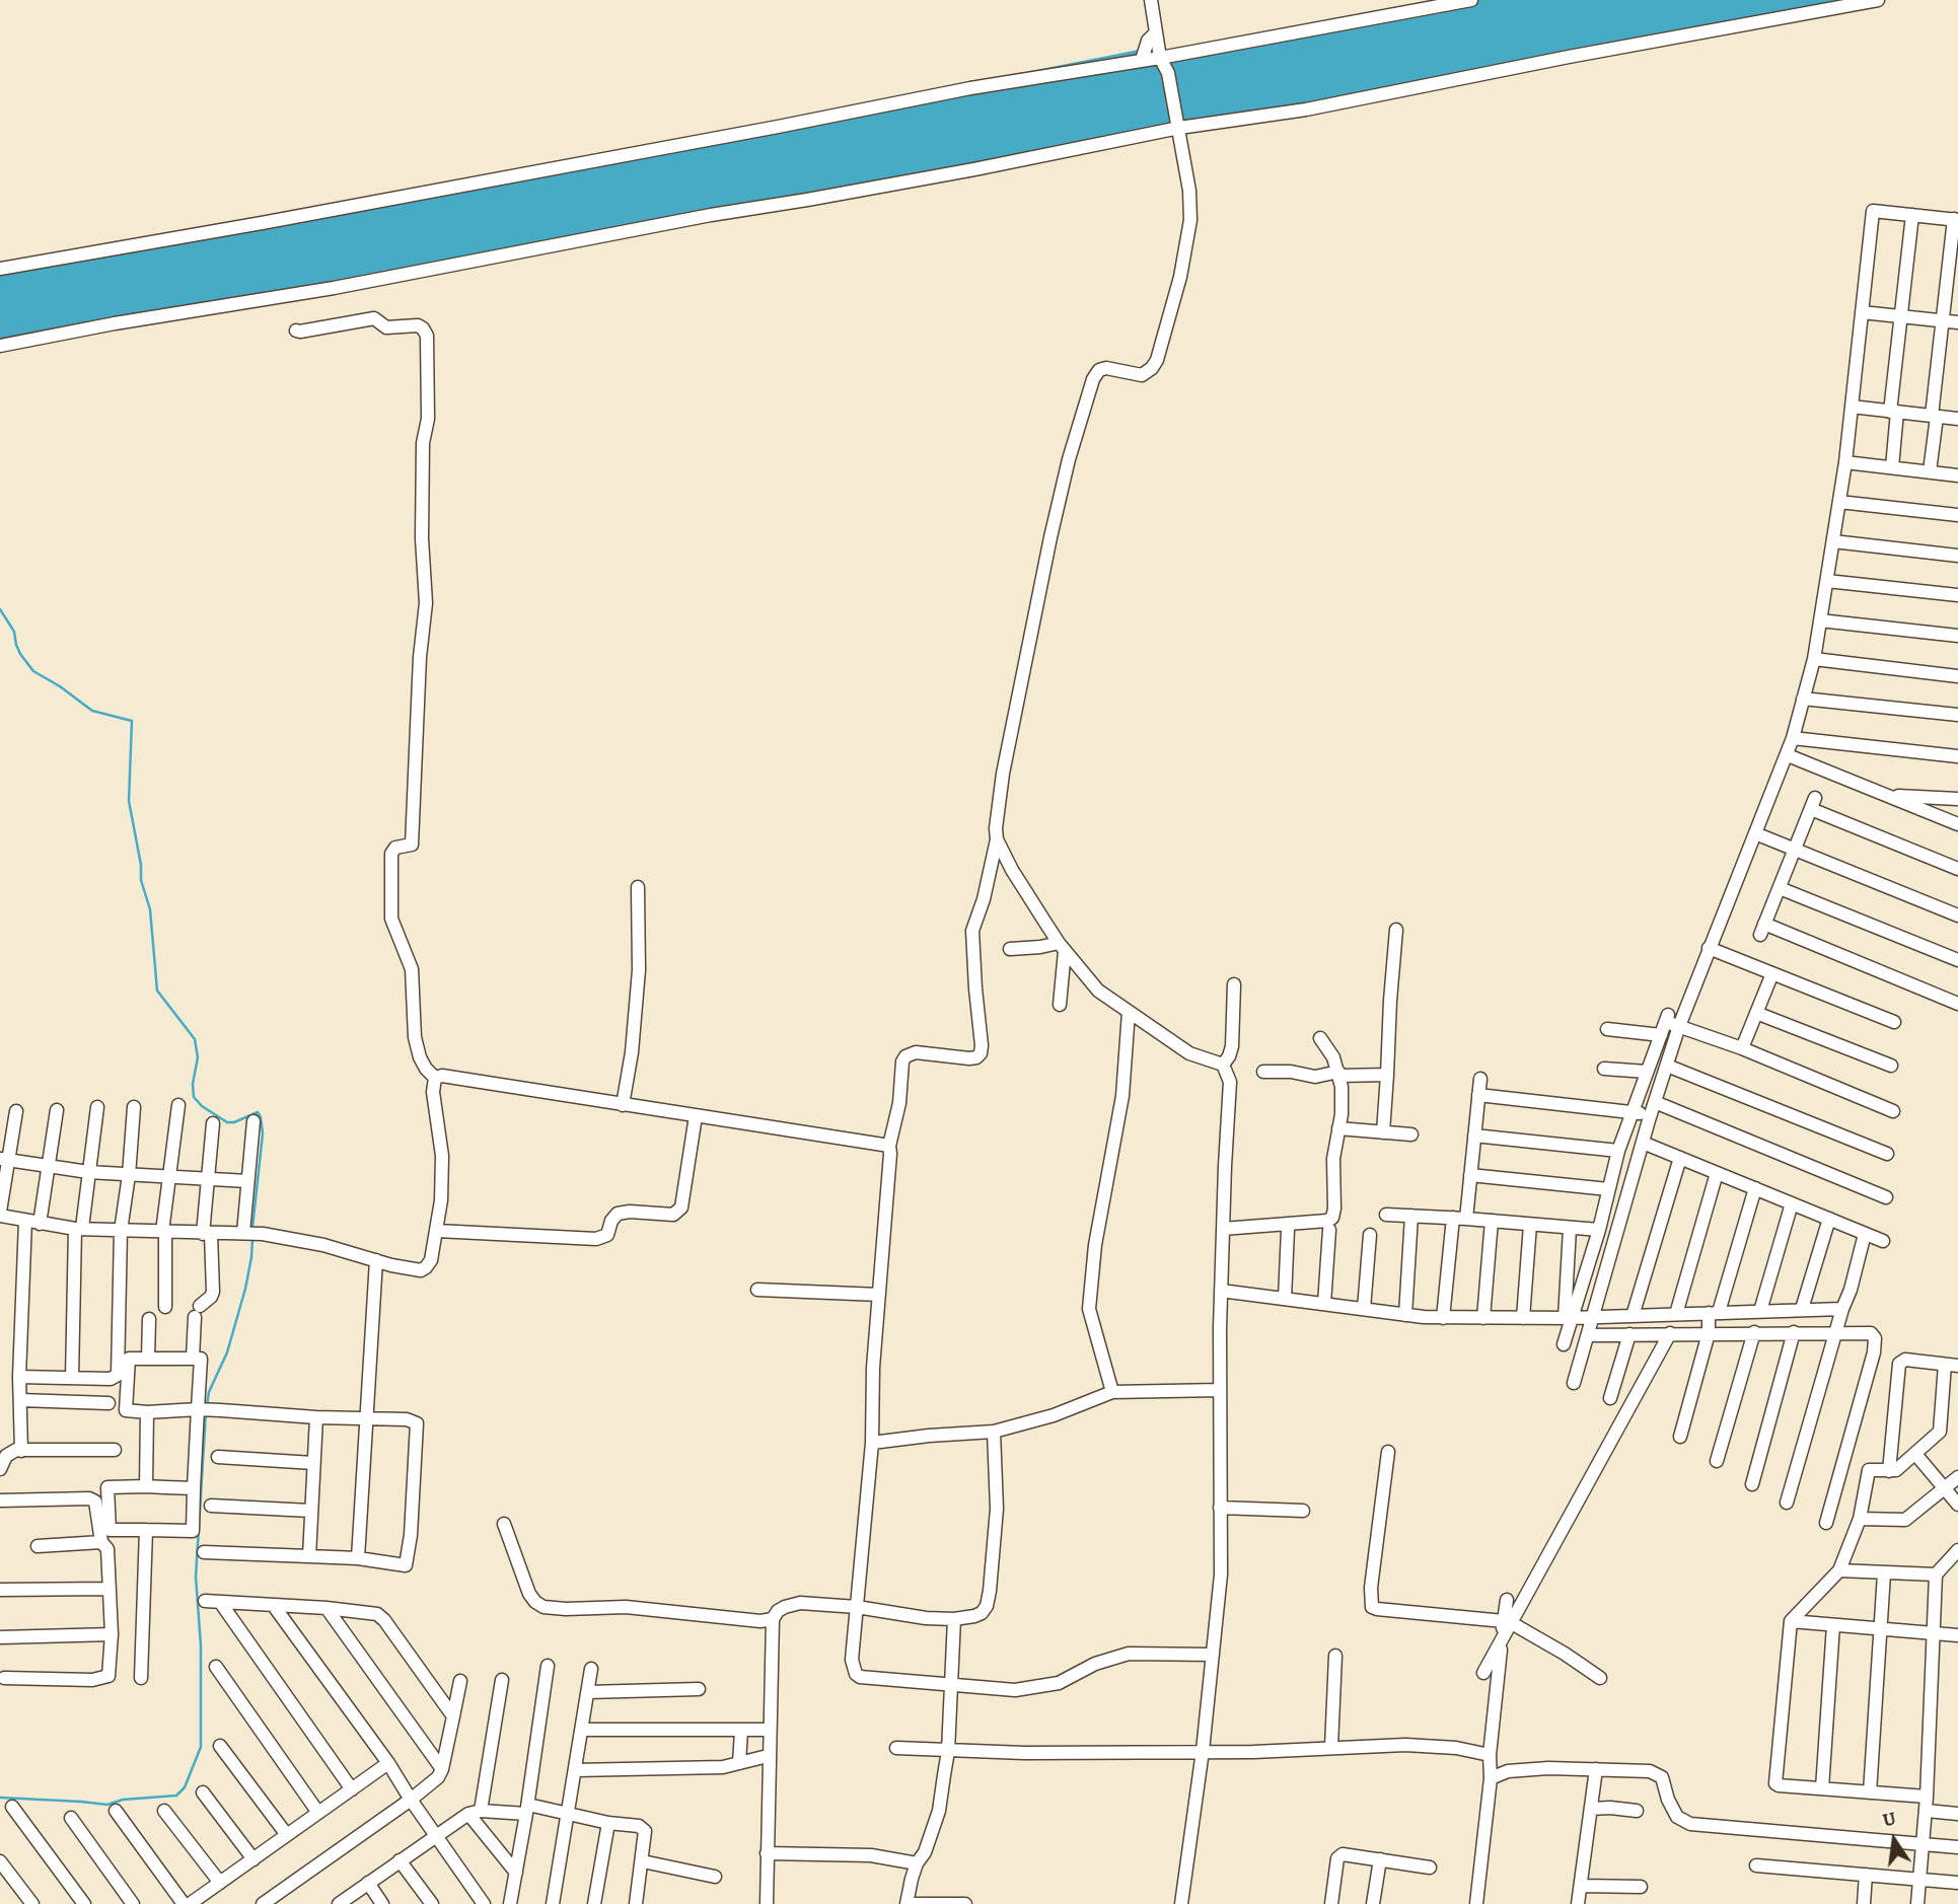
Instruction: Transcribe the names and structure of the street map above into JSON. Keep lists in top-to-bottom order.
{
  "north": "top"
}
